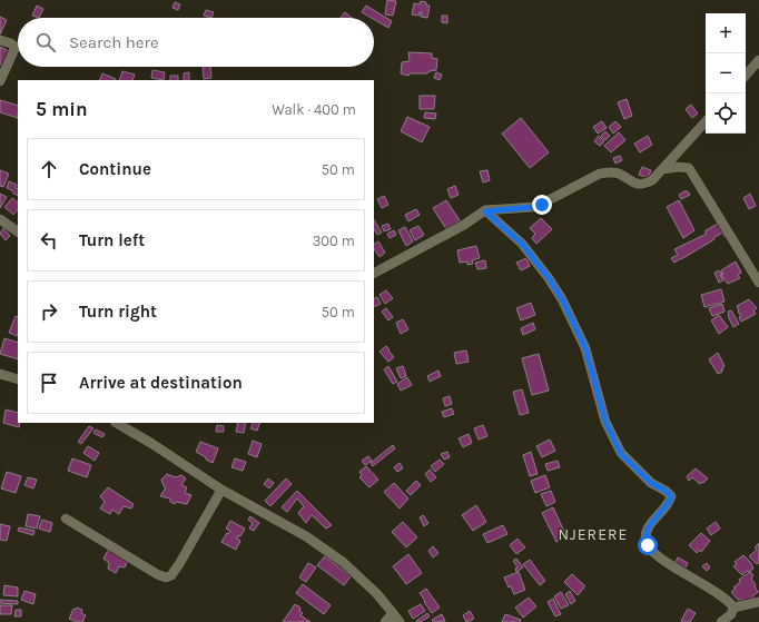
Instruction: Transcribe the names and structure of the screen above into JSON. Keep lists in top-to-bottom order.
{
  "districts": ["NJERERE"],
  "page": {
    "map_buttons": ["+", "−"],
    "search": "Search here",
    "heading": ["5 min", "Walk · 400 m"],
    "list": [
      ["Continue", "50 m"],
      ["Turn left", "300 m"],
      ["Turn right", "50 m"],
      "Arrive at destination"
    ]
  }
}
